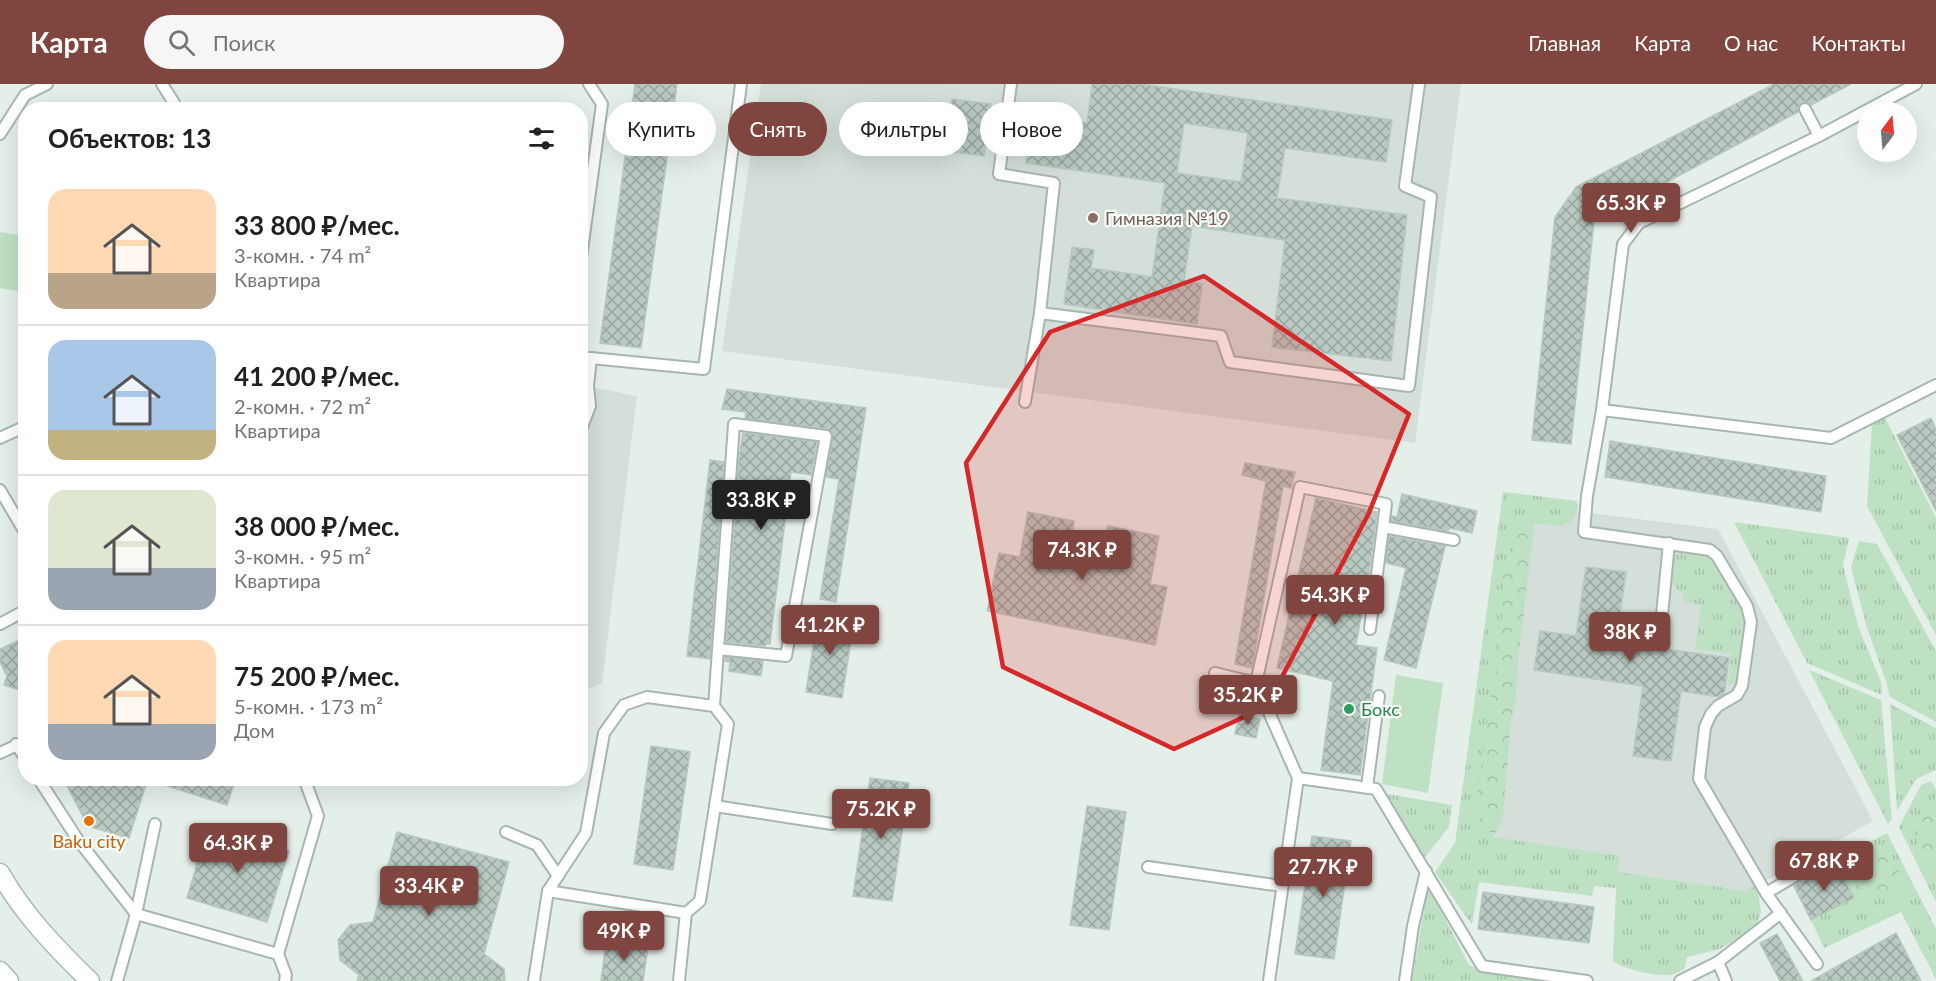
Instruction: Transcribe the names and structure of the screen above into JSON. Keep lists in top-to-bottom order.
{
  "places": ["Гимназия №19", "Бокс", "Baku city"],
  "north": "top",
  "page": {
    "header": "Карта",
    "search": "Поиск",
    "nav": [
      "Главная",
      "Карта",
      "О нас",
      "Контакты"
    ],
    "chip": [
      "Купить",
      "Снять",
      "Фильтры",
      "Новое"
    ],
    "heading": "Объектов: 13",
    "list": [
      {
        "name": "33 800 ₽/мес.",
        "note": "3-комн. · 74 m² · Квартира"
      },
      {
        "name": "41 200 ₽/мес.",
        "note": "2-комн. · 72 m² · Квартира"
      },
      {
        "name": "38 000 ₽/мес.",
        "note": "3-комн. · 95 m² · Квартира"
      },
      {
        "name": "75 200 ₽/мес.",
        "note": "5-комн. · 173 m² · Дом"
      }
    ],
    "price": [
      "65.3K ₽",
      "33.8K ₽",
      "74.3K ₽",
      "54.3K ₽",
      "41.2K ₽",
      "38K ₽",
      "35.2K ₽",
      "75.2K ₽",
      "64.3K ₽",
      "67.8K ₽",
      "27.7K ₽",
      "33.4K ₽",
      "49K ₽"
    ]
  }
}
